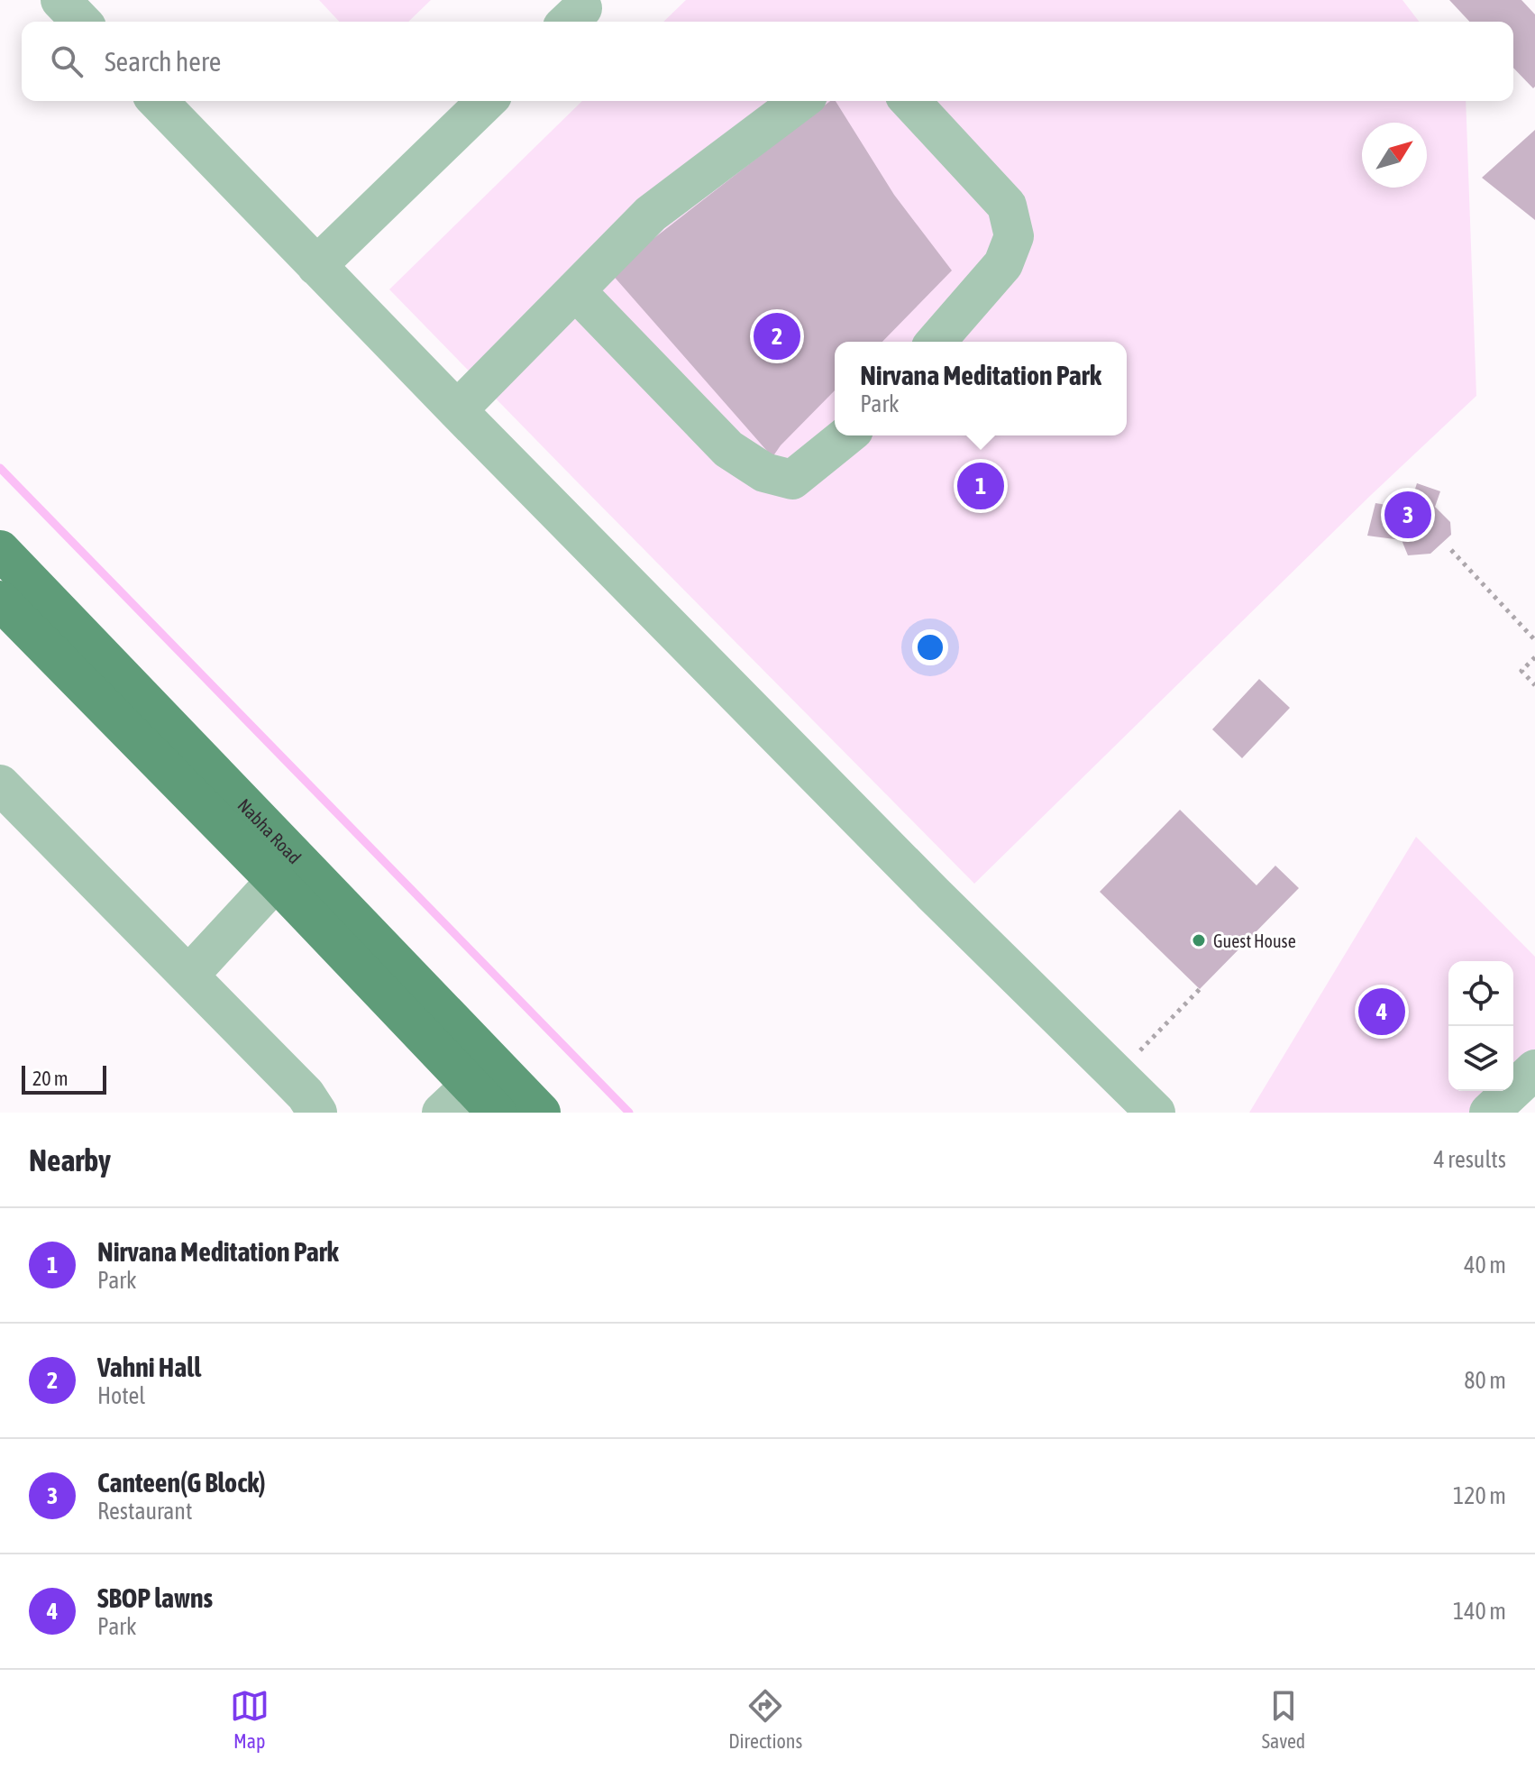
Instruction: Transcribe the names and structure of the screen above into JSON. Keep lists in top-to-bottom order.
{
  "streets": {
    "main road": ["Nabha Road"]
  },
  "places": ["Guest House"],
  "scale_bar": "20 m",
  "north": "top right",
  "page": {
    "search": "Search here",
    "pins": [
      "2",
      "1",
      "3",
      "4"
    ],
    "popup": ["Nirvana Meditation Park", "Park"],
    "scale": "20 m",
    "heading": ["Nearby", "4 results"],
    "list": [
      {
        "mark": "1",
        "name": "Nirvana Meditation Park",
        "note": "Park",
        "value": "40 m"
      },
      {
        "mark": "2",
        "name": "Vahni Hall",
        "note": "Hotel",
        "value": "80 m"
      },
      {
        "mark": "3",
        "name": "Canteen(G Block)",
        "note": "Restaurant",
        "value": "120 m"
      },
      {
        "mark": "4",
        "name": "SBOP lawns",
        "note": "Park",
        "value": "140 m"
      }
    ],
    "nav": ["Map", "Directions", "Saved"]
  }
}
